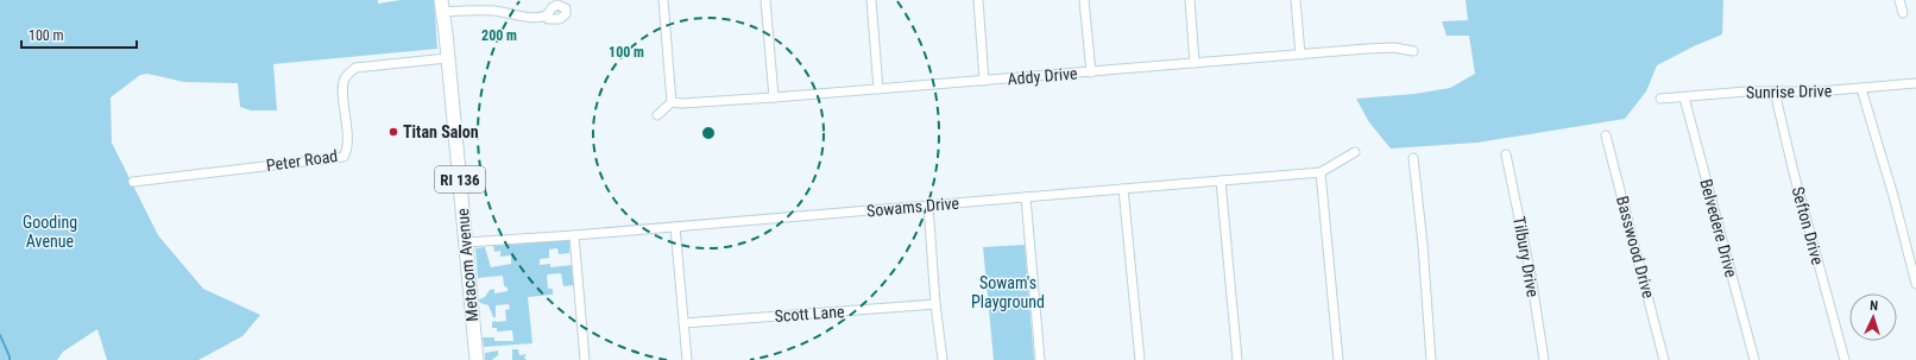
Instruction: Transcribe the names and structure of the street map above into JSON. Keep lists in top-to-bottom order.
{
  "streets": {
    "main road": ["RI 136", "Metacom Avenue"],
    "street": [
      "Addy Drive",
      "Sunrise Drive",
      "Peter Road",
      "Sowams Drive",
      "Sefton Drive",
      "Belvedere Drive",
      "Basswood Drive",
      "Tilbury Drive",
      "Scott Lane"
    ]
  },
  "crossings": [
    ["Sunrise Drive", "Sefton Drive"],
    ["Sunrise Drive", "Belvedere Drive"],
    ["Peter Road", "Metacom Avenue"],
    ["Sowams Drive", "Metacom Avenue"]
  ],
  "parks": ["Gooding Avenue", "Sowam's Playground"],
  "places": ["Titan Salon"],
  "scale_bar": "100 m",
  "north": "top",
  "rings": ["200 m", "100 m"]
}
